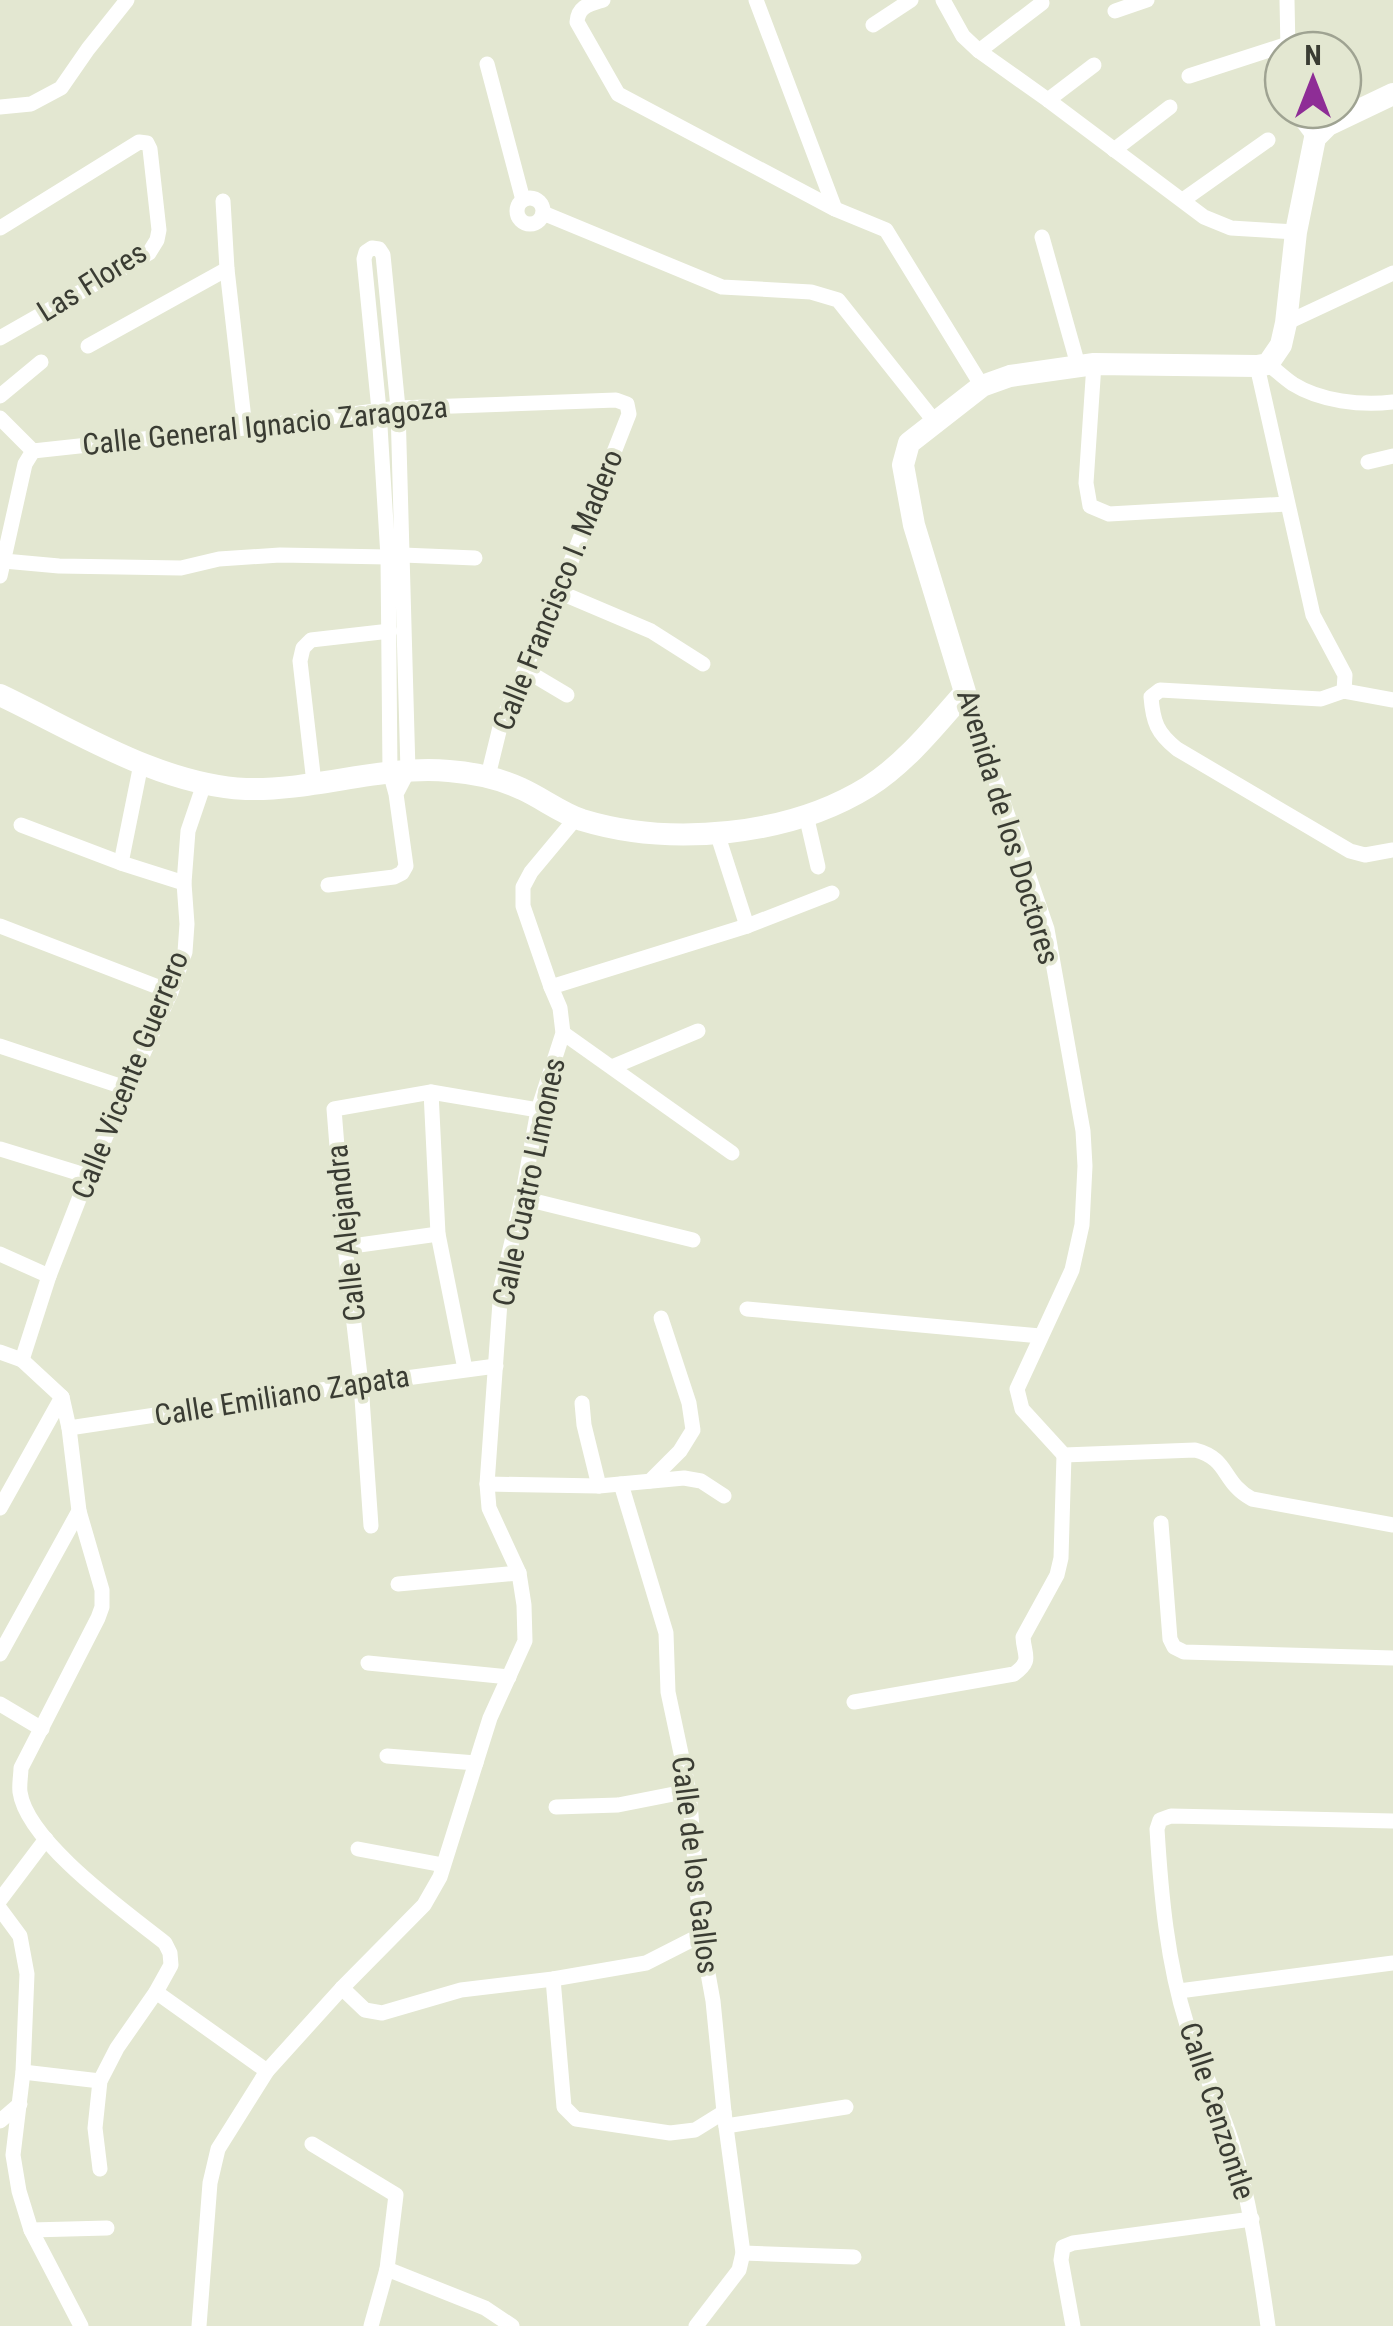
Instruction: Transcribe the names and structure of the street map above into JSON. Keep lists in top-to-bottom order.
{
  "streets": {
    "main road": ["Avenida de los Doctores"],
    "street": [
      "Las Flores",
      "Calle General Ignacio Zaragoza",
      "Calle Francisco I. Madero",
      "Calle Vicente Guerrero",
      "Calle Cuatro Limones",
      "Calle Alejandra",
      "Calle Emiliano Zapata",
      "Calle de los Gallos",
      "Calle Cenzontle"
    ]
  },
  "crossings": [
    ["Calle General Ignacio Zaragoza", "Calle Francisco I. Madero"],
    ["Calle Cuatro Limones", "Calle Alejandra"],
    ["Calle Cuatro Limones", "Calle Emiliano Zapata"],
    ["Calle Alejandra", "Calle Emiliano Zapata"]
  ],
  "north": "top"
}
